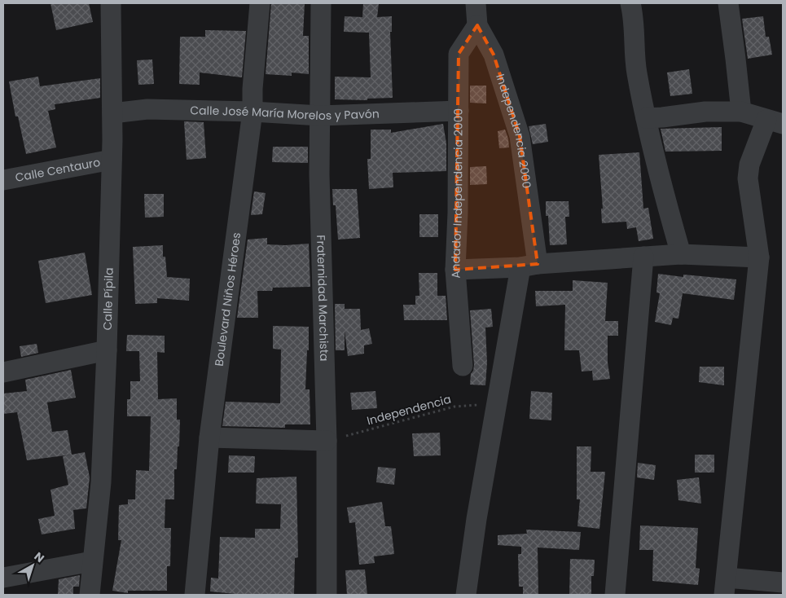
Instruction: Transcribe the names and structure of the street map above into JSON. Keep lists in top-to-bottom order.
{
  "streets": {
    "street": [
      "Calle José María Morelos y Pavón",
      "Independencia 2000",
      "Calle Centauro",
      "Andador Independencia 2000",
      "Calle Pípila",
      "Boulevard Niños Héroes",
      "Fraternidad Marchista"
    ],
    "path": ["Independencia"]
  },
  "crossings": [
    ["Calle José María Morelos y Pavón", "Andador Independencia 2000"],
    ["Calle José María Morelos y Pavón", "Calle Pípila"],
    ["Calle José María Morelos y Pavón", "Boulevard Niños Héroes"],
    ["Calle José María Morelos y Pavón", "Fraternidad Marchista"],
    ["Independencia 2000", "Andador Independencia 2000"],
    ["Independencia 2000", "Independencia"],
    ["Calle Centauro", "Calle Pípila"],
    ["Fraternidad Marchista", "Independencia"]
  ],
  "north": "top right"
}
